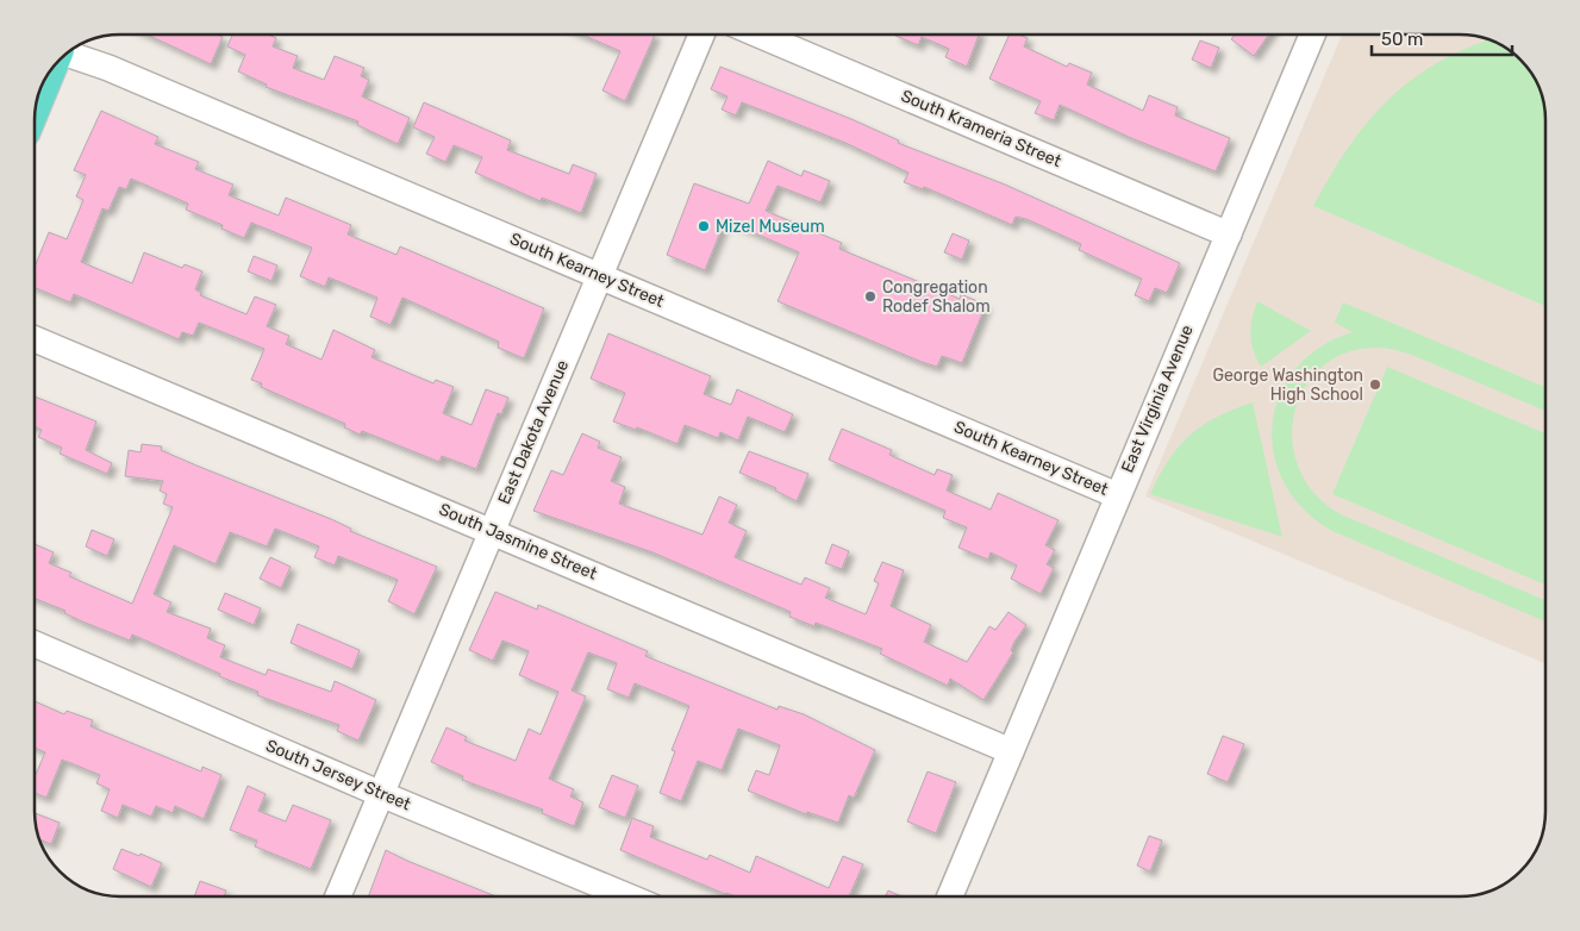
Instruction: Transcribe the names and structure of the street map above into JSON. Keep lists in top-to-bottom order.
{
  "streets": {
    "street": [
      "South Krameria Street",
      "South Kearney Street",
      "East Virginia Avenue",
      "East Dakota Avenue",
      "South Jasmine Street",
      "South Jersey Street"
    ]
  },
  "crossings": [
    ["South Krameria Street", "East Virginia Avenue"],
    ["South Kearney Street", "East Virginia Avenue"],
    ["South Kearney Street", "East Dakota Avenue"],
    ["East Virginia Avenue", "South Jasmine Street"],
    ["East Dakota Avenue", "South Jasmine Street"],
    ["East Dakota Avenue", "South Jersey Street"]
  ],
  "places": ["Mizel Museum", "Congregation Rodef Shalom", "George Washington High School"],
  "scale_bar": "50 m"
}
